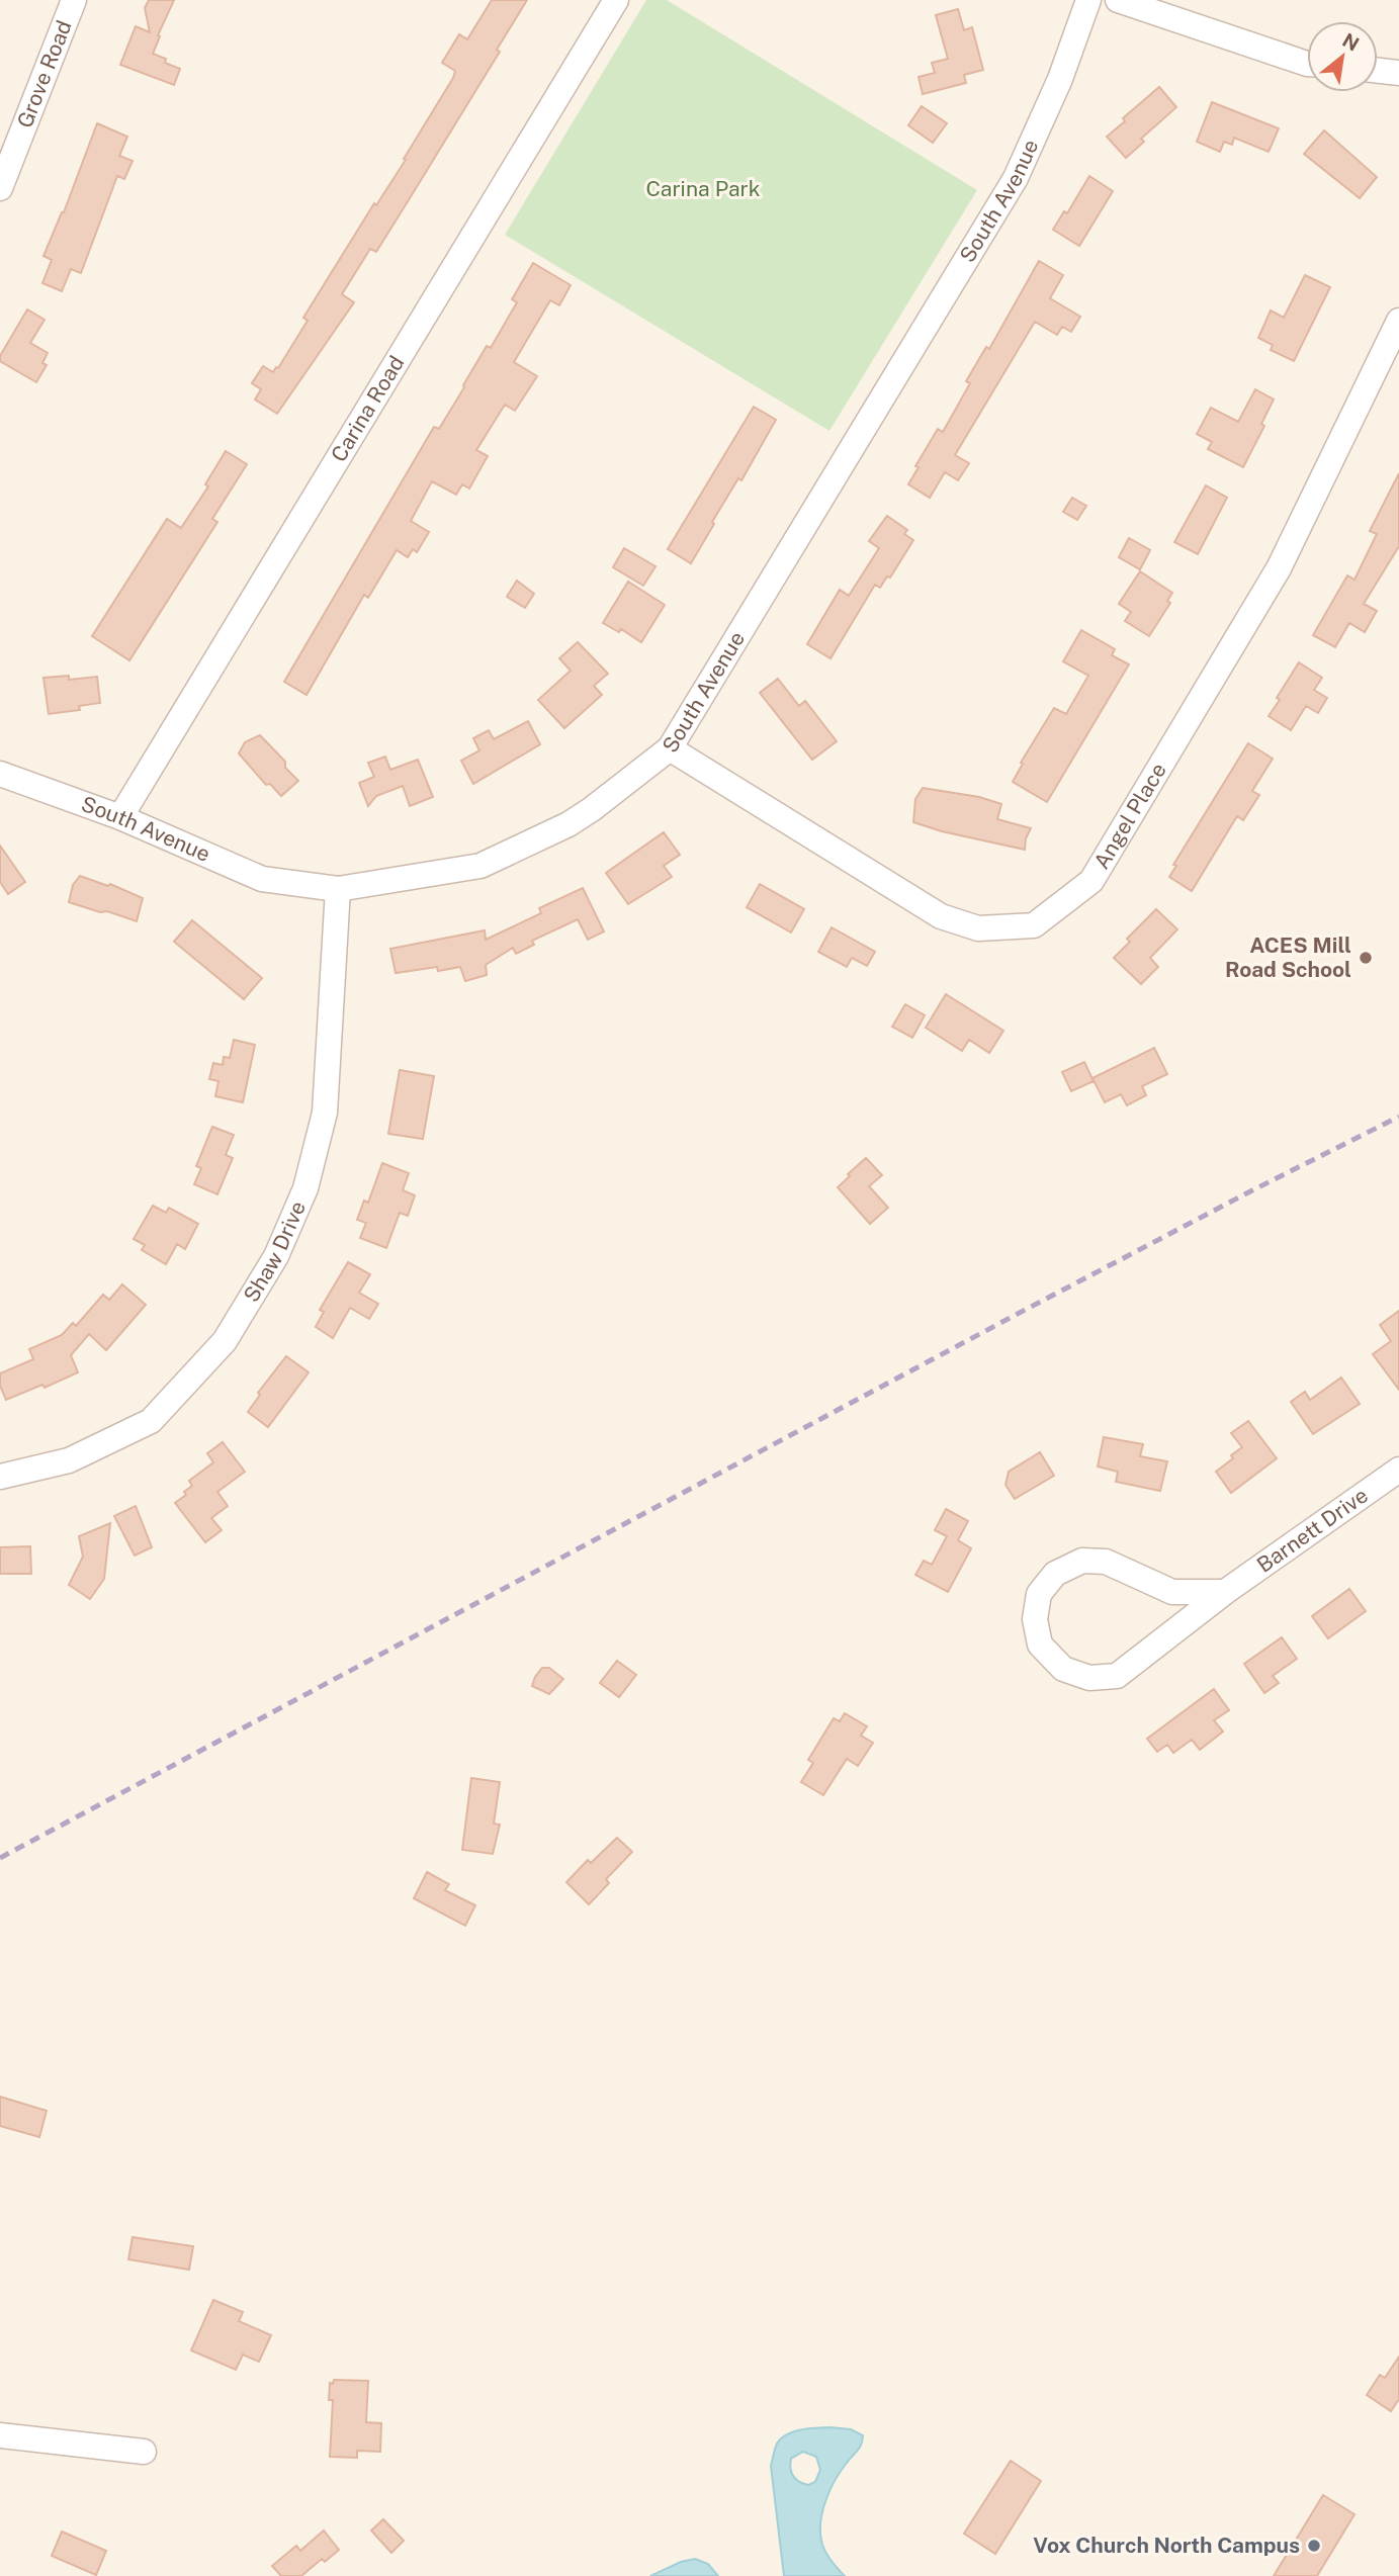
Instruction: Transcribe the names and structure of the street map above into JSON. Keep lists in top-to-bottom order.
{
  "streets": {
    "street": [
      "Grove Road",
      "South Avenue",
      "Carina Road",
      "Angel Place",
      "Shaw Drive",
      "Barnett Drive"
    ]
  },
  "crossings": [
    ["South Avenue", "Carina Road"],
    ["South Avenue", "Angel Place"],
    ["South Avenue", "Shaw Drive"]
  ],
  "parks": ["Carina Park"],
  "places": ["ACES Mill Road School", "Vox Church North Campus"],
  "north": "top right"
}
